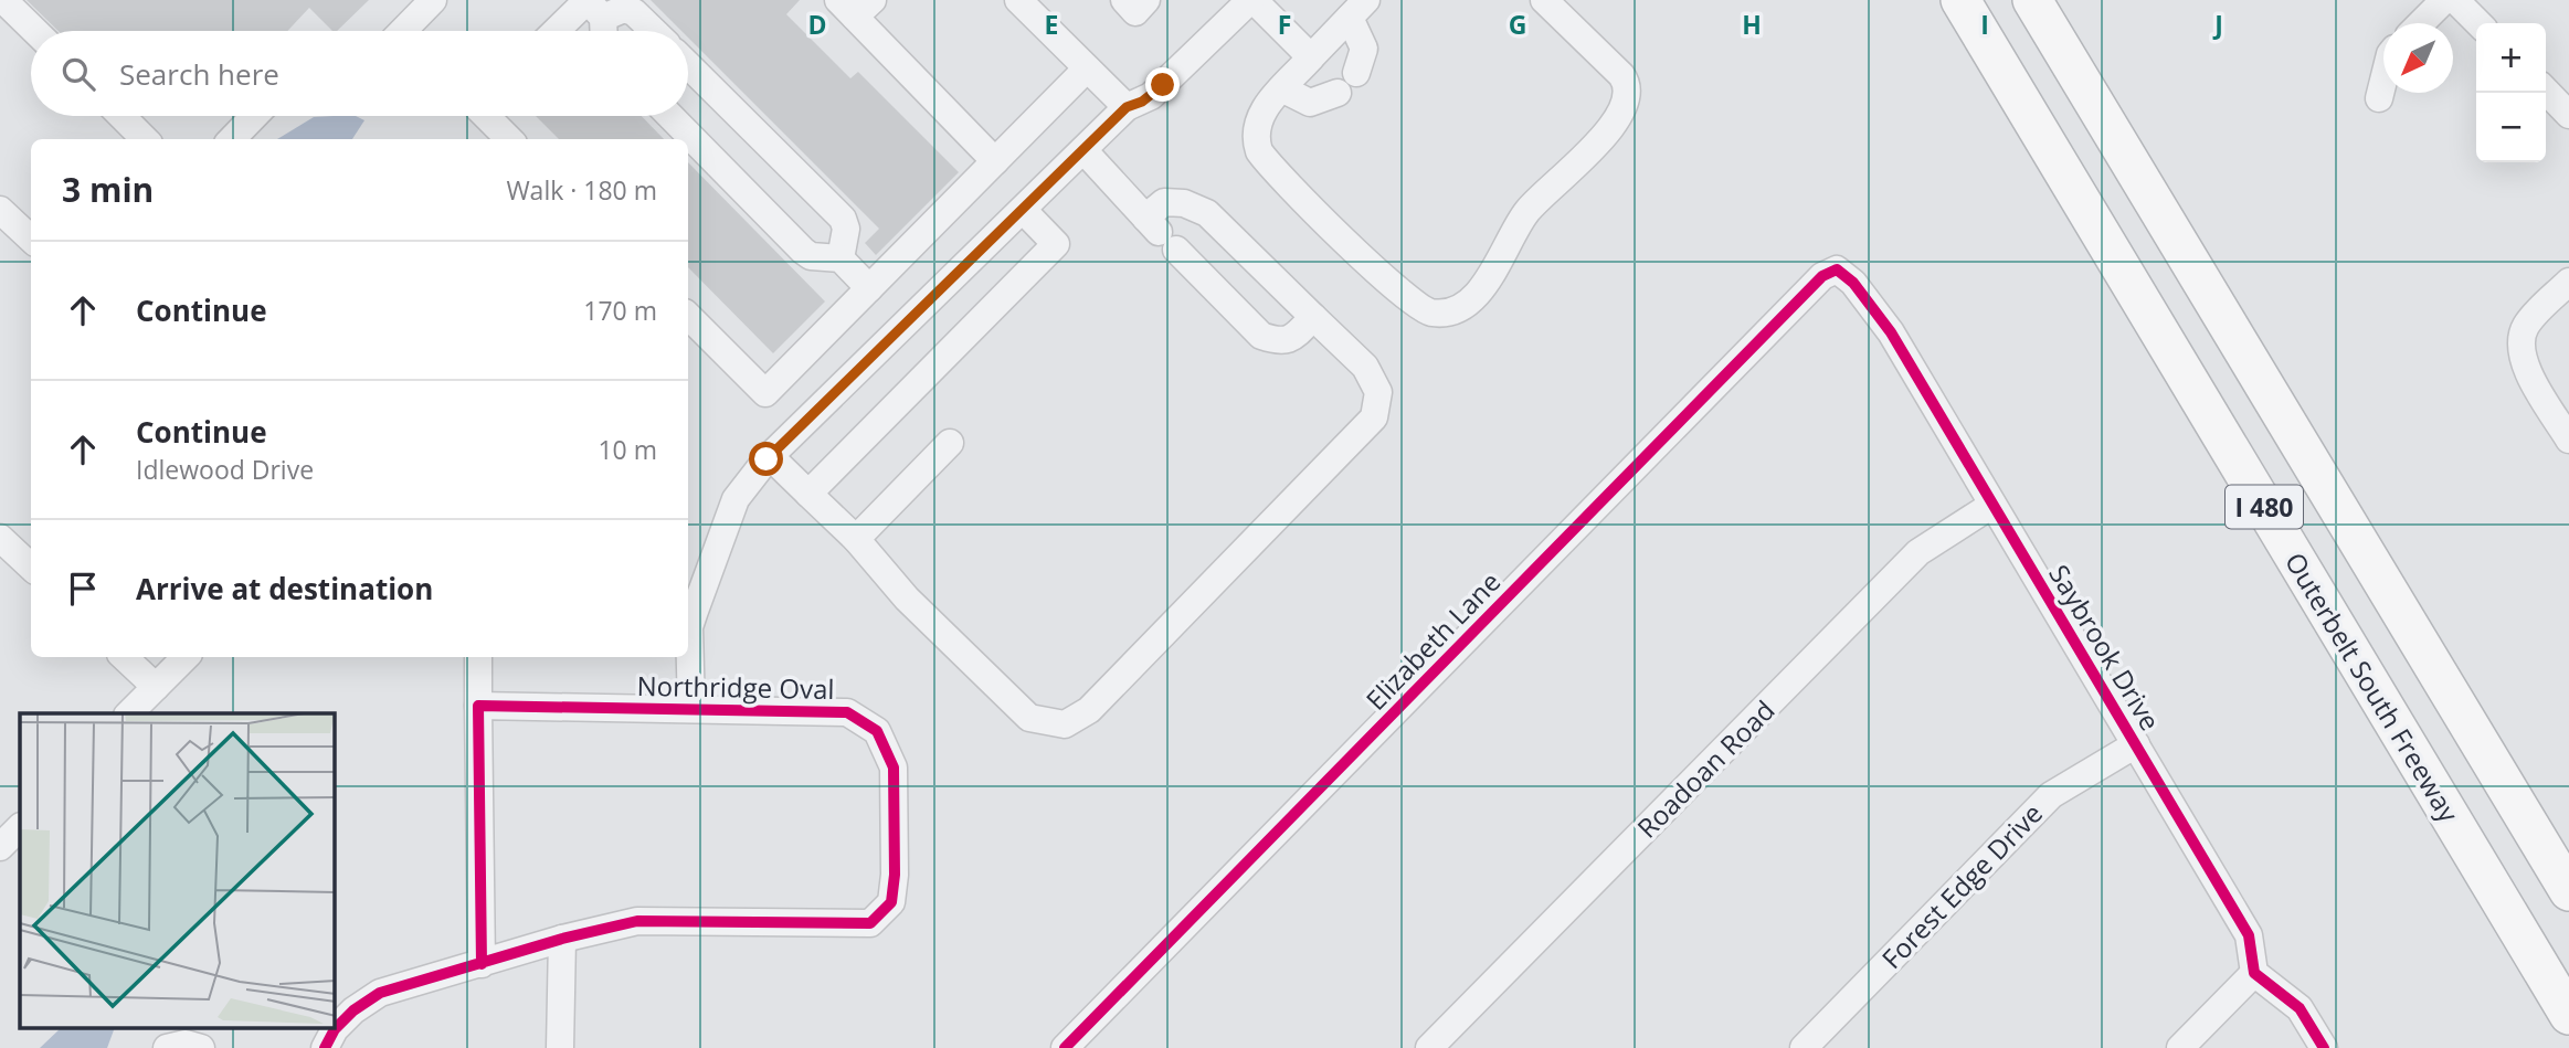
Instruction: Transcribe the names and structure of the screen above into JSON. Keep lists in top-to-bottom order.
{
  "streets": {
    "highway": ["I 480", "Outerbelt South Freeway"],
    "street": [
      "Elizabeth Lane",
      "Saybrook Drive",
      "Northridge Oval",
      "Roadoan Road",
      "Forest Edge Drive"
    ]
  },
  "crossings": [
    ["Elizabeth Lane", "Saybrook Drive"],
    ["Saybrook Drive", "Roadoan Road"],
    ["Saybrook Drive", "Forest Edge Drive"]
  ],
  "north": "bottom left",
  "page": {
    "map_buttons": ["+", "−"],
    "search": "Search here",
    "heading": ["3 min", "Walk · 180 m"],
    "list": [
      ["Continue", "170 m"],
      ["Continue", "Idlewood Drive", "10 m"],
      "Arrive at destination"
    ]
  },
  "grid": {
    "columns": [
      "D",
      "E",
      "F",
      "G",
      "H",
      "I",
      "J"
    ]
  }
}
